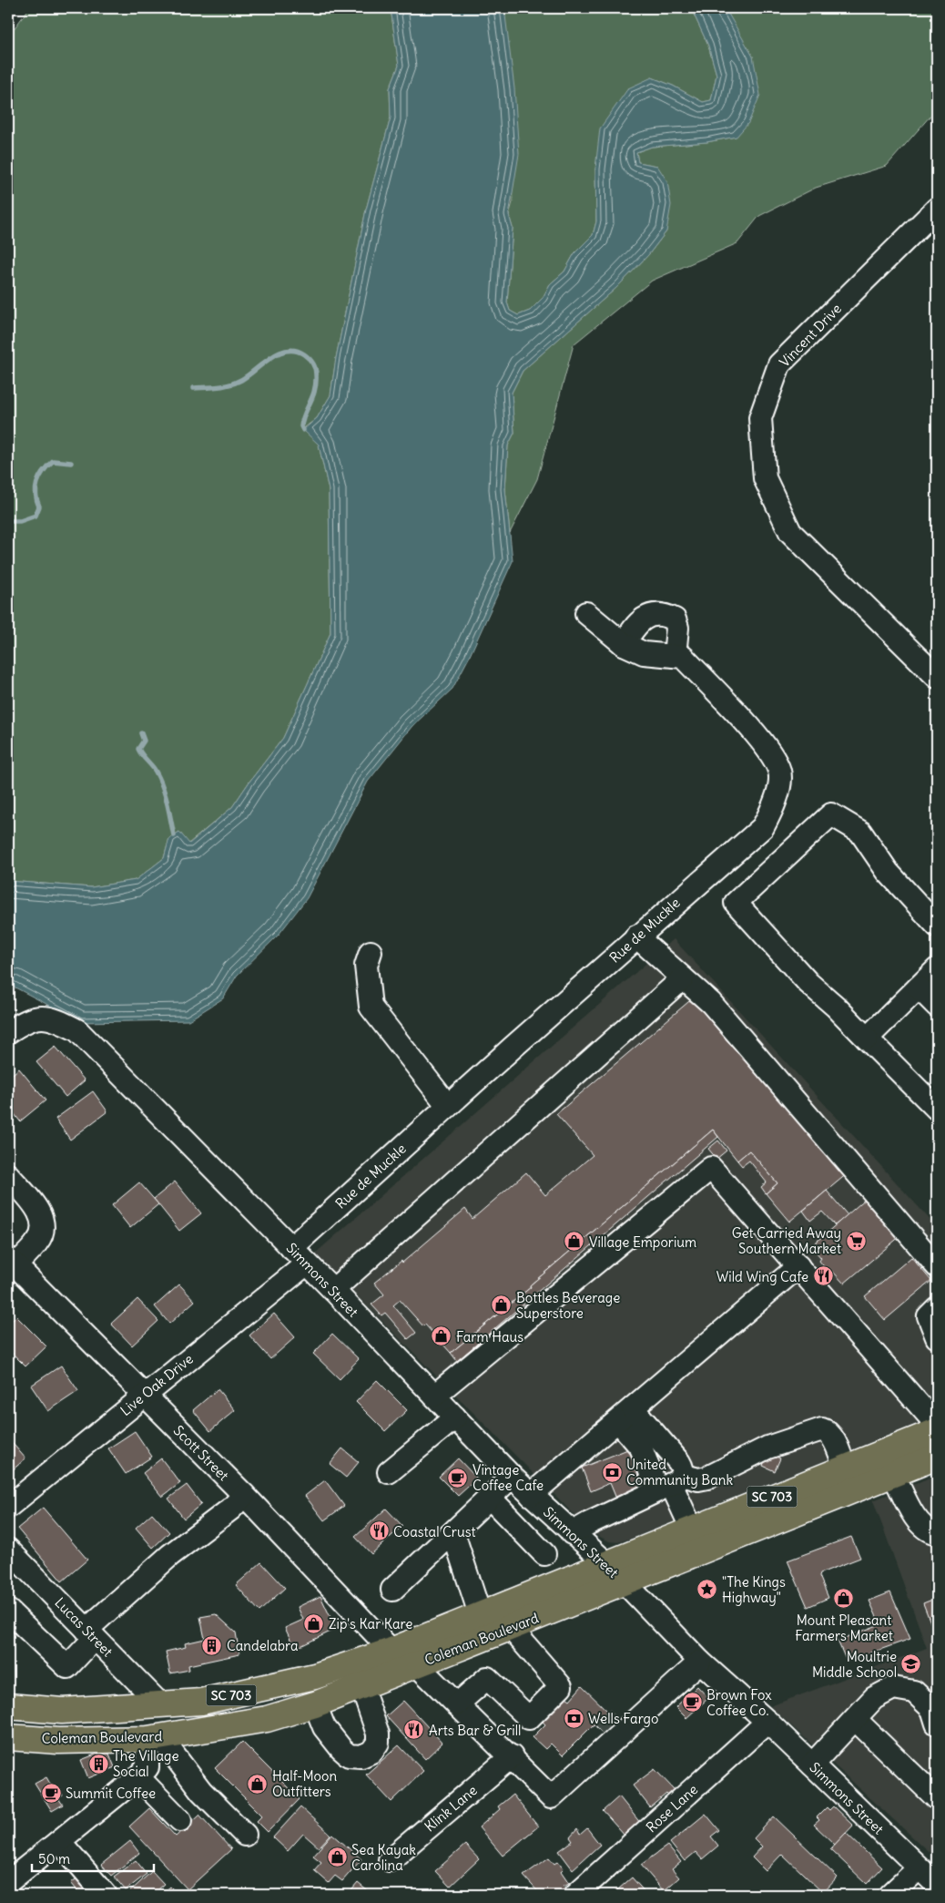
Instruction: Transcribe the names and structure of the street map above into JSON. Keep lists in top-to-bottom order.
{
  "streets": {
    "main road": ["SC 703", "Coleman Boulevard"],
    "street": [
      "Vincent Drive",
      "Rue de Muckle",
      "Simmons Street",
      "Live Oak Drive",
      "Scott Street",
      "Lucas Street",
      "Klink Lane",
      "Rose Lane"
    ]
  },
  "crossings": [
    ["Rue de Muckle", "Simmons Street"],
    ["Simmons Street", "Live Oak Drive"],
    ["Simmons Street", "Coleman Boulevard"],
    ["Simmons Street", "Rose Lane"],
    ["Live Oak Drive", "Scott Street"],
    ["Scott Street", "Coleman Boulevard"],
    ["Lucas Street", "Coleman Boulevard"]
  ],
  "places": {
    "supermarket": ["Get Carried Away Southern Market"],
    "shop": [
      "Village Emporium",
      "Bottles Beverage Superstore",
      "Farm Haus",
      "Mount Pleasant Farmers Market",
      "Zip's Kar Kare",
      "Half-Moon Outfitters",
      "Sea Kayak Carolina"
    ],
    "restaurant": ["Wild Wing Cafe", "Coastal Crust", "Arts Bar & Grill"],
    "bank": ["United Community Bank", "Wells Fargo"],
    "cafe": ["Vintage Coffee Cafe", "Brown Fox Coffee Co.", "Summit Coffee"],
    "place": ["\"The Kings Highway\""],
    "building": ["Candelabra", "The Village Social"],
    "school or university": ["Moultrie Middle School"]
  },
  "scale_bar": "50 m"
}
